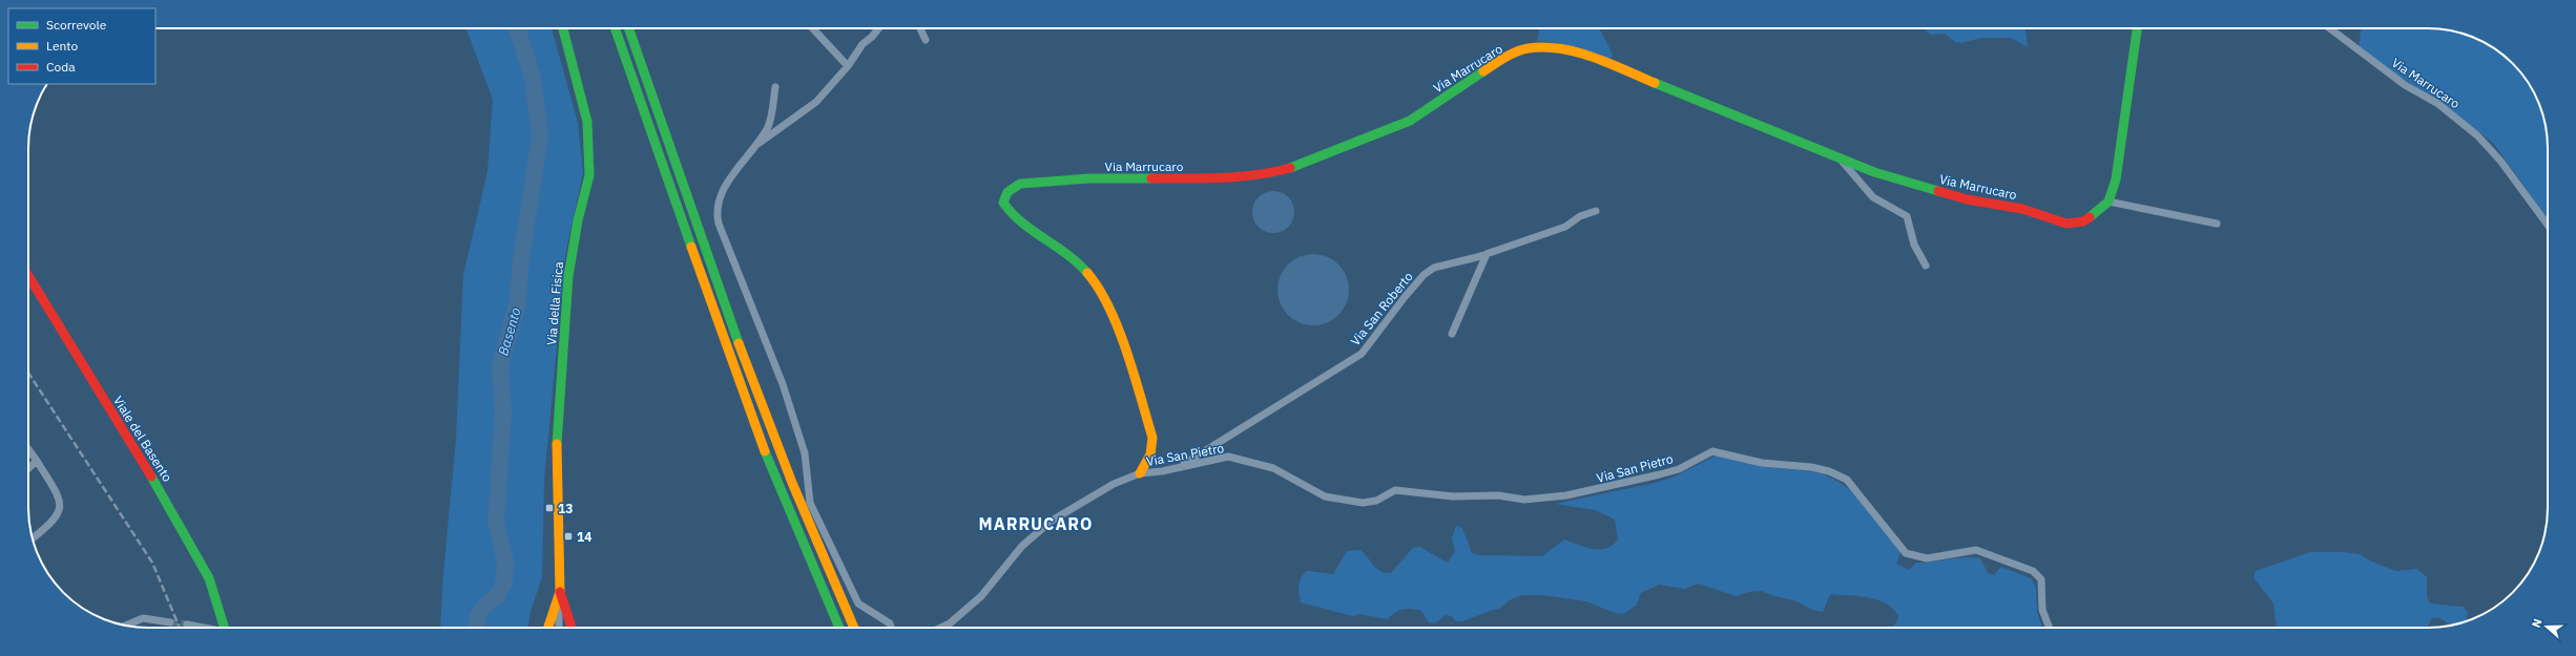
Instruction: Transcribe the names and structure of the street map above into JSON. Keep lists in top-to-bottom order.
{
  "streets": {
    "main road": ["Via Marrucaro", "Via della Fisica", "Viale del Basento"],
    "street": ["Via San Roberto", "Via San Pietro"]
  },
  "crossings": [
    ["Via Marrucaro", "Via San Pietro"],
    ["Via San Roberto", "Via San Pietro"]
  ],
  "districts": ["MARRUCARO"],
  "water": ["Basento"],
  "places": {
    "transit": ["13", "14"]
  },
  "legend": ["Scorrevole", "Lento", "Coda"],
  "north": "left"
}
